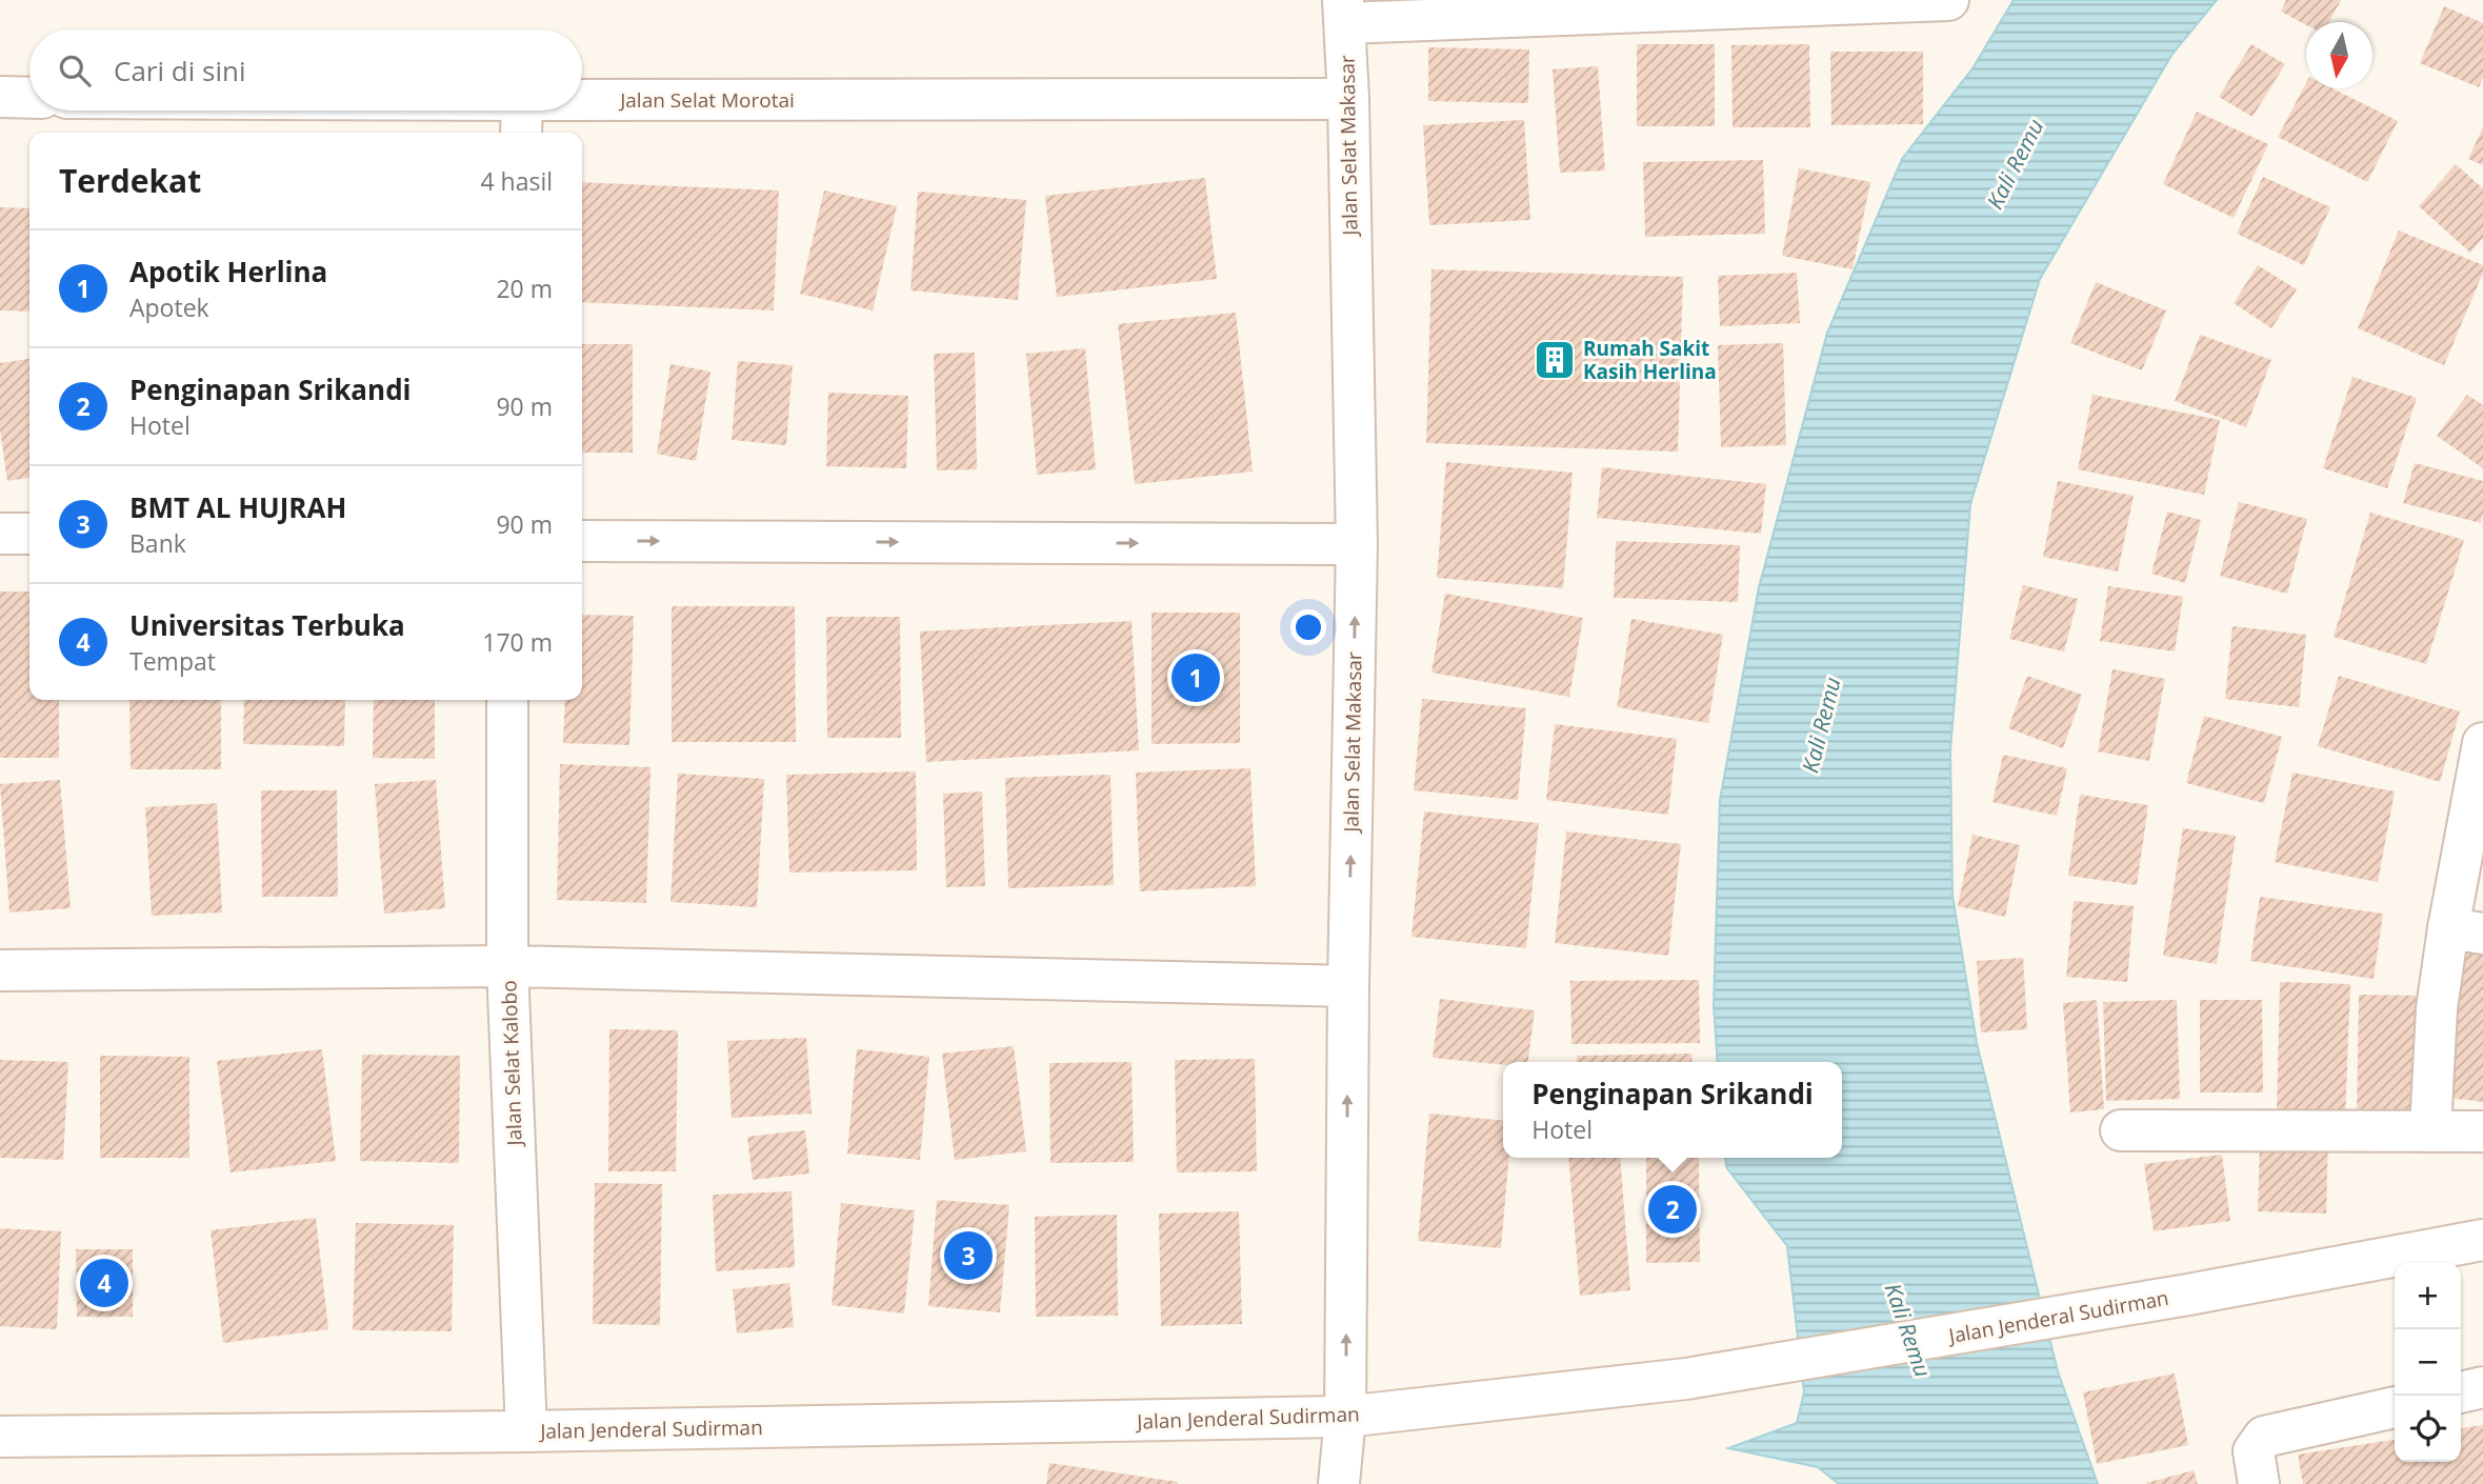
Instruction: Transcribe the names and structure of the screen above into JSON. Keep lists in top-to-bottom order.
{
  "streets": {
    "street": [
      "Jalan Selat Morotai",
      "Jalan Selat Makasar",
      "Jalan Selat Kalobo",
      "Jalan Jenderal Sudirman"
    ]
  },
  "crossings": [
    ["Jalan Selat Morotai", "Jalan Selat Makasar"],
    ["Jalan Selat Makasar", "Jalan Jenderal Sudirman"],
    ["Jalan Selat Kalobo", "Jalan Jenderal Sudirman"]
  ],
  "one_way": ["Jalan Selat Makasar"],
  "water": ["Kali Remu"],
  "places": {
    "building": ["Rumah Sakit Kasih Herlina"]
  },
  "north": "bottom",
  "page": {
    "search": "Cari di sini",
    "heading": ["Terdekat", "4 hasil"],
    "list": [
      {
        "mark": "1",
        "name": "Apotik Herlina",
        "note": "Apotek",
        "value": "20 m"
      },
      {
        "mark": "2",
        "name": "Penginapan Srikandi",
        "note": "Hotel",
        "value": "90 m"
      },
      {
        "mark": "3",
        "name": "BMT AL HUJRAH",
        "note": "Bank",
        "value": "90 m"
      },
      {
        "mark": "4",
        "name": "Universitas Terbuka",
        "note": "Tempat",
        "value": "170 m"
      }
    ],
    "pins": [
      "1",
      "2",
      "3",
      "4"
    ],
    "popup": ["Penginapan Srikandi", "Hotel"],
    "map_buttons": ["+", "−"]
  }
}
